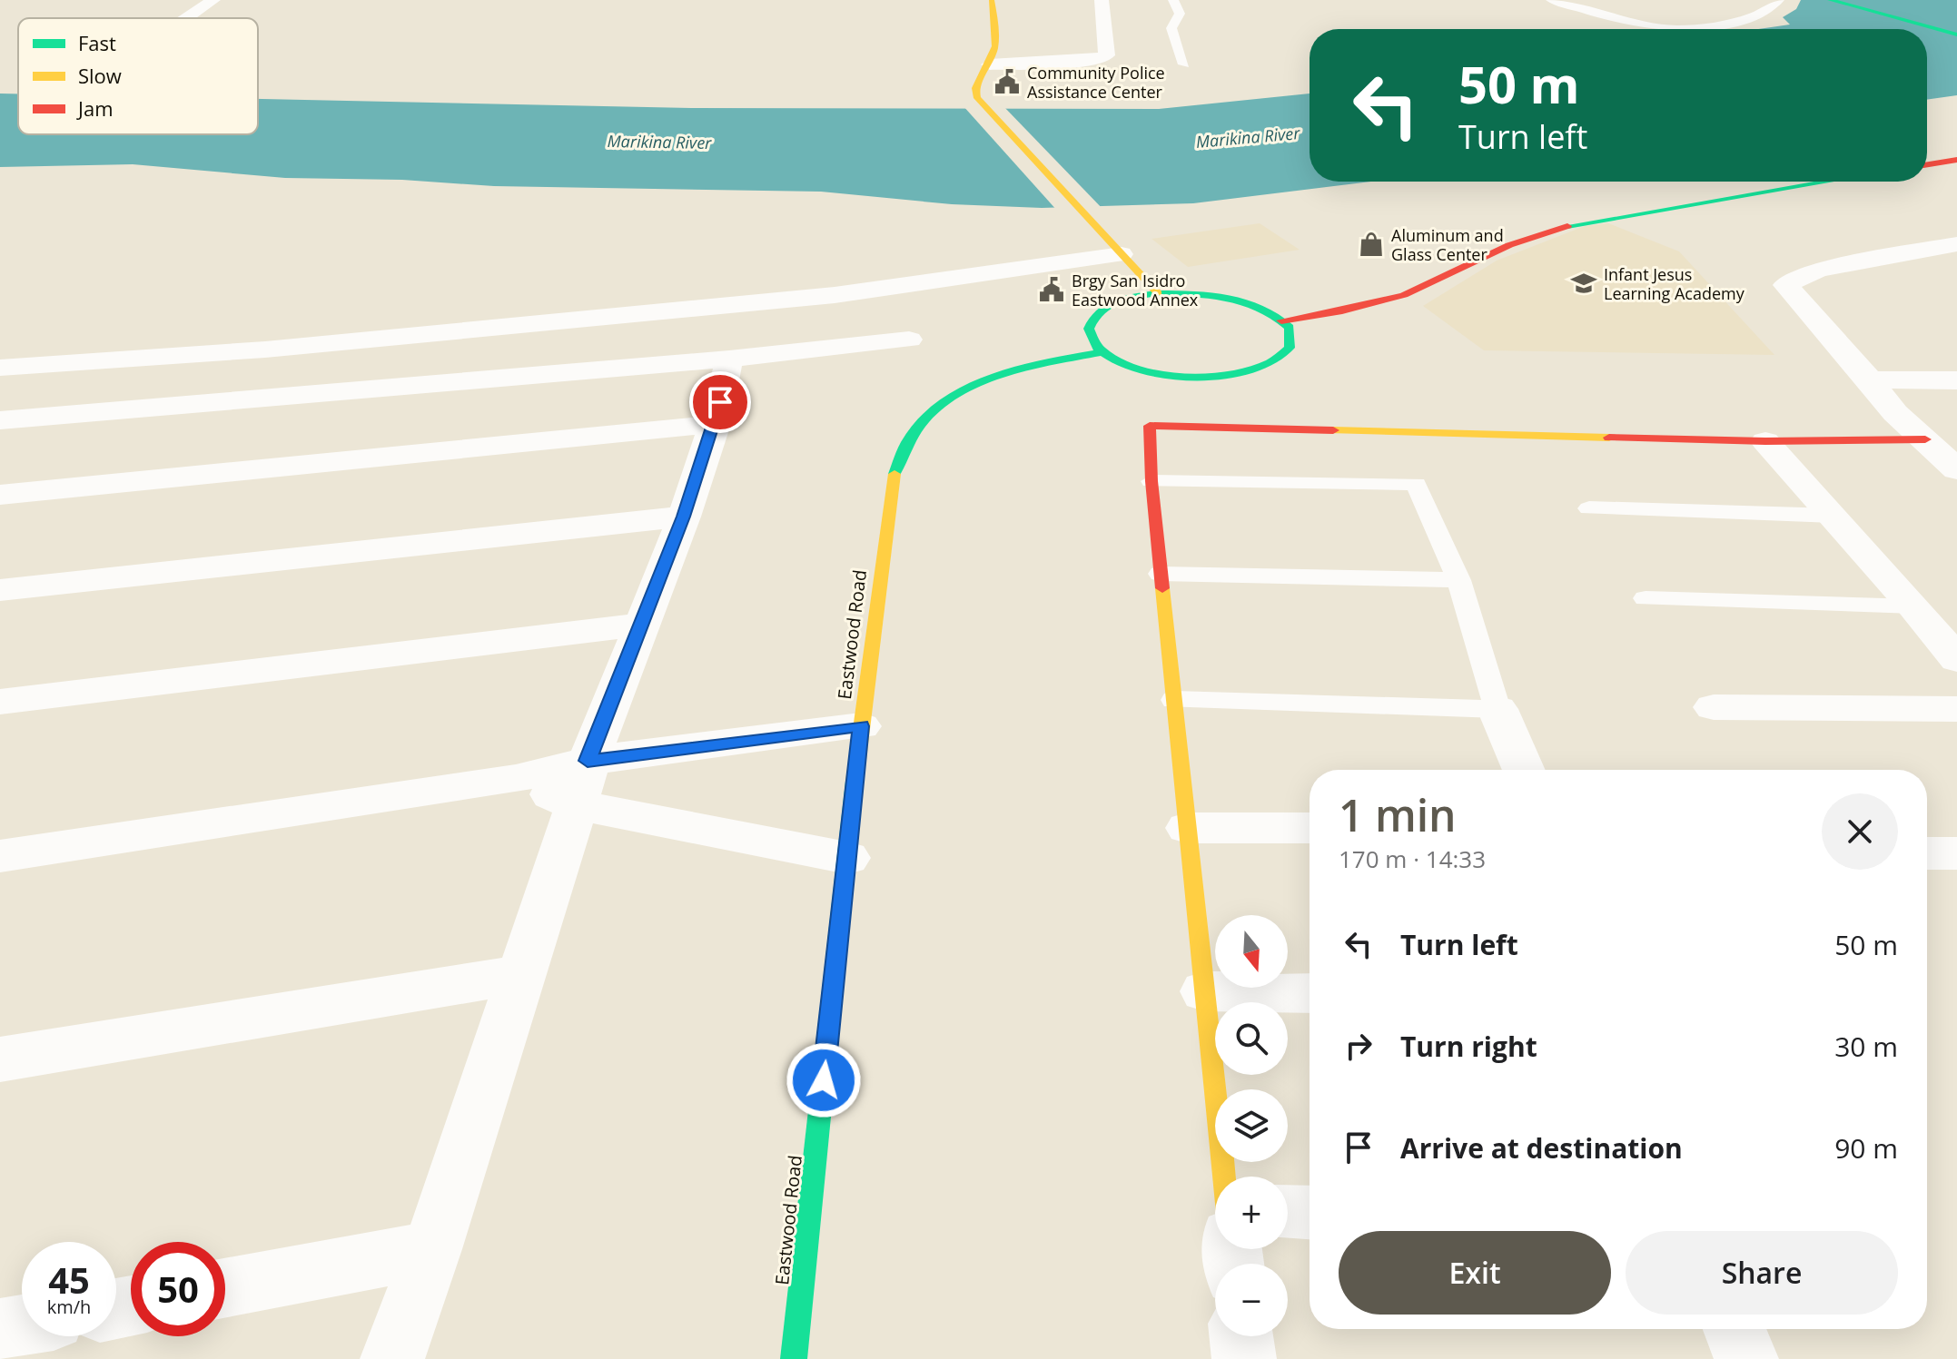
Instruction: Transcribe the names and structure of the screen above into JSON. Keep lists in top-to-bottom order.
{
  "streets": {
    "main road": ["Eastwood Road"]
  },
  "water": ["Marikina River"],
  "places": {
    "public building": ["Community Police Assistance Center", "Brgy San Isidro Eastwood Annex"],
    "shop": ["Aluminum and Glass Center"],
    "school or university": ["Infant Jesus Learning Academy"]
  },
  "legend": ["Fast", "Slow", "Jam"],
  "north": "bottom",
  "page": {
    "turn": ["50 m", "Turn left"],
    "heading": ["1 min", "170 m · 14:33"],
    "list": [
      {
        "name": "Turn left",
        "value": "50 m"
      },
      {
        "name": "Turn right",
        "value": "30 m"
      },
      {
        "name": "Arrive at destination",
        "value": "90 m"
      }
    ],
    "map_buttons": ["+", "−"],
    "buttons": ["Exit", "Share"],
    "speed": "45 km/h",
    "limit": "50"
  }
}
